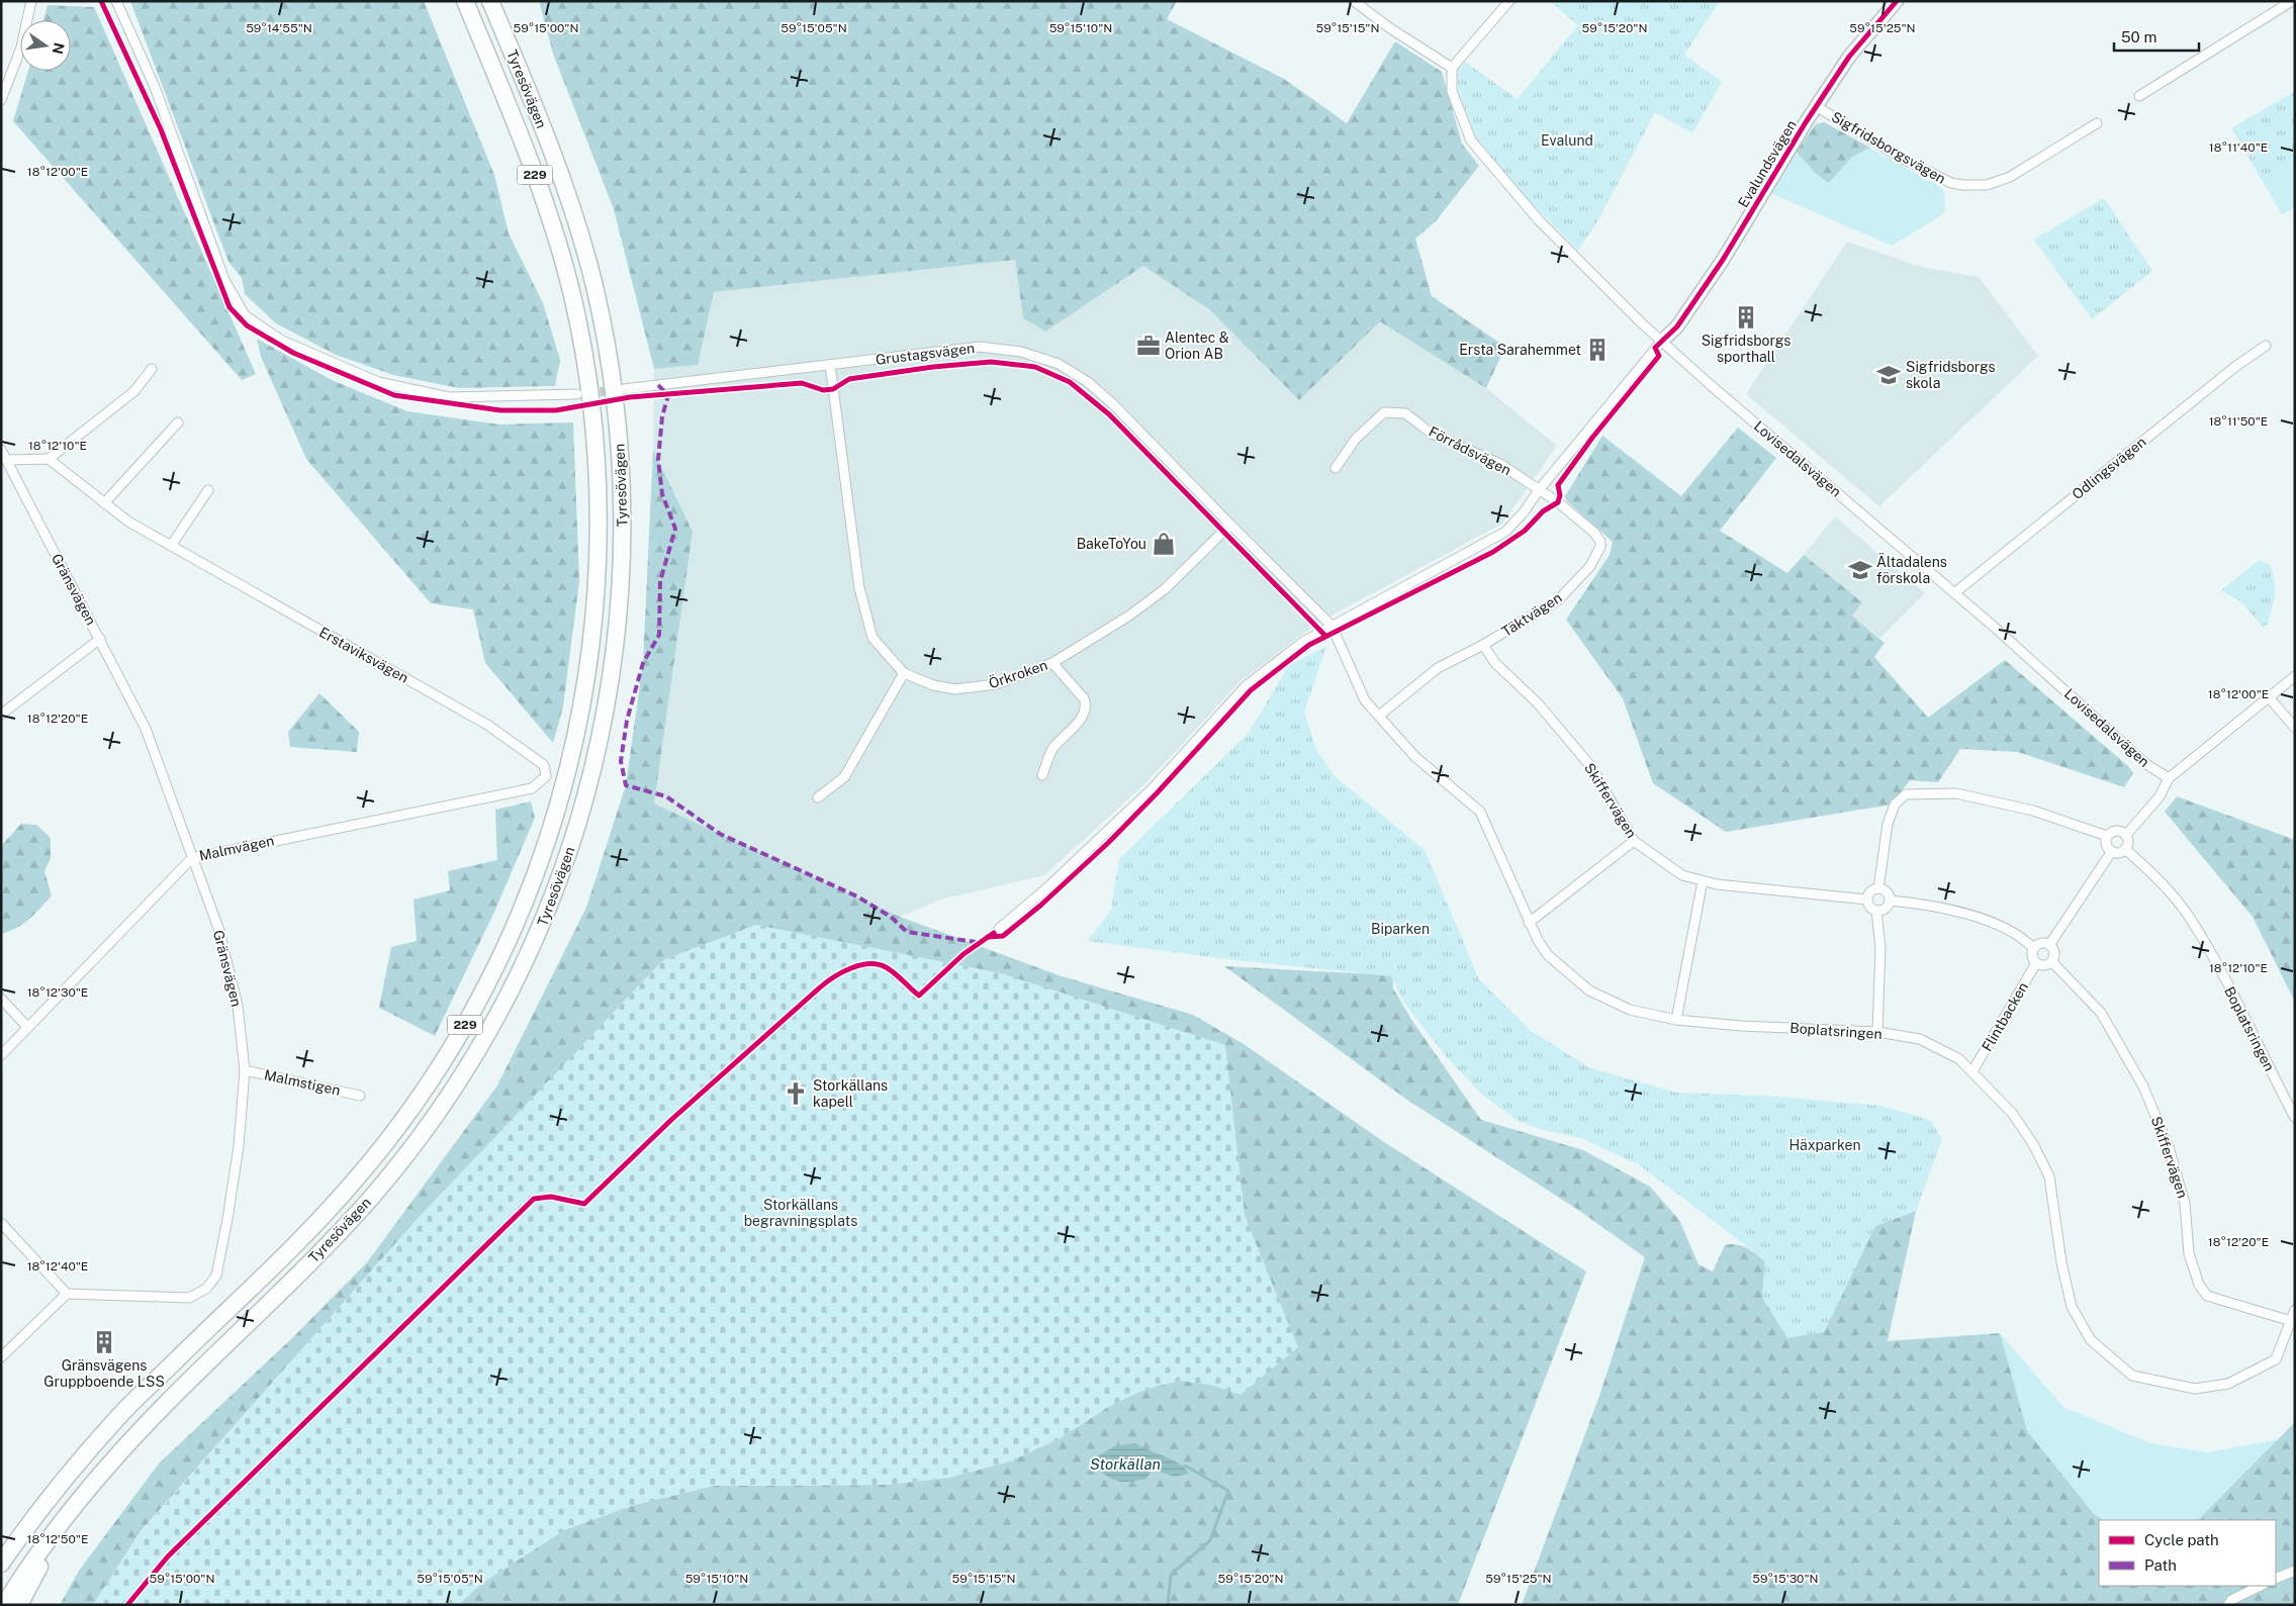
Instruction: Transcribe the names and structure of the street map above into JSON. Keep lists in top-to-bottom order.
{
  "streets": {
    "highway": ["Tyresövägen", "229"],
    "street": [
      "Sigfridsborgsvägen",
      "Evalundsvägen",
      "Grustagsvägen",
      "Förrådsvägen",
      "Lovisedalsvägen",
      "Odlingsvägen",
      "Gränsvägen",
      "Täktvägen",
      "Erstaviksvägen",
      "Örkroken",
      "Skiffervägen",
      "Malmvägen",
      "Flintbacken",
      "Boplatsringen",
      "Malmstigen"
    ]
  },
  "crossings": [
    ["Sigfridsborgsvägen", "Evalundsvägen"],
    ["Evalundsvägen", "Lovisedalsvägen"],
    ["Grustagsvägen", "Örkroken"],
    ["Grustagsvägen", "Boplatsringen"],
    ["Förrådsvägen", "Täktvägen"],
    ["Lovisedalsvägen", "Odlingsvägen"],
    ["Gränsvägen", "Malmvägen"],
    ["Gränsvägen", "Malmstigen"],
    ["Täktvägen", "Skiffervägen"],
    ["Täktvägen", "Boplatsringen"],
    ["Erstaviksvägen", "Malmvägen"],
    ["Skiffervägen", "Flintbacken"],
    ["Skiffervägen", "Boplatsringen"],
    ["Flintbacken", "Boplatsringen"]
  ],
  "water": ["Storkällan"],
  "parks": [
    "Evalund",
    "Biparken",
    "Häxparken",
    "Storkällans begravningsplats"
  ],
  "places": {
    "building": ["Sigfridsborgs sporthall", "Ersta Sarahemmet", "Gränsvägens Gruppboende LSS"],
    "office": ["Alentec & Orion AB"],
    "school or university": ["Sigfridsborgs skola", "Ältadalens förskola"],
    "shop": ["BakeToYou"],
    "church": ["Storkällans kapell"]
  },
  "legend": ["Cycle path", "Path"],
  "scale_bar": "50 m",
  "north": "right",
  "coordinates": [
    "59°14'55\"N",
    "59°15'00\"N",
    "59°15'05\"N",
    "59°15'10\"N",
    "59°15'15\"N",
    "59°15'20\"N",
    "59°15'25\"N",
    "18°11'40\"E",
    "18°12'00\"E",
    "18°11'50\"E",
    "18°12'10\"E",
    "18°12'20\"E",
    "18°12'30\"E",
    "18°12'40\"E",
    "18°12'50\"E",
    "59°15'30\"N"
  ]
}
